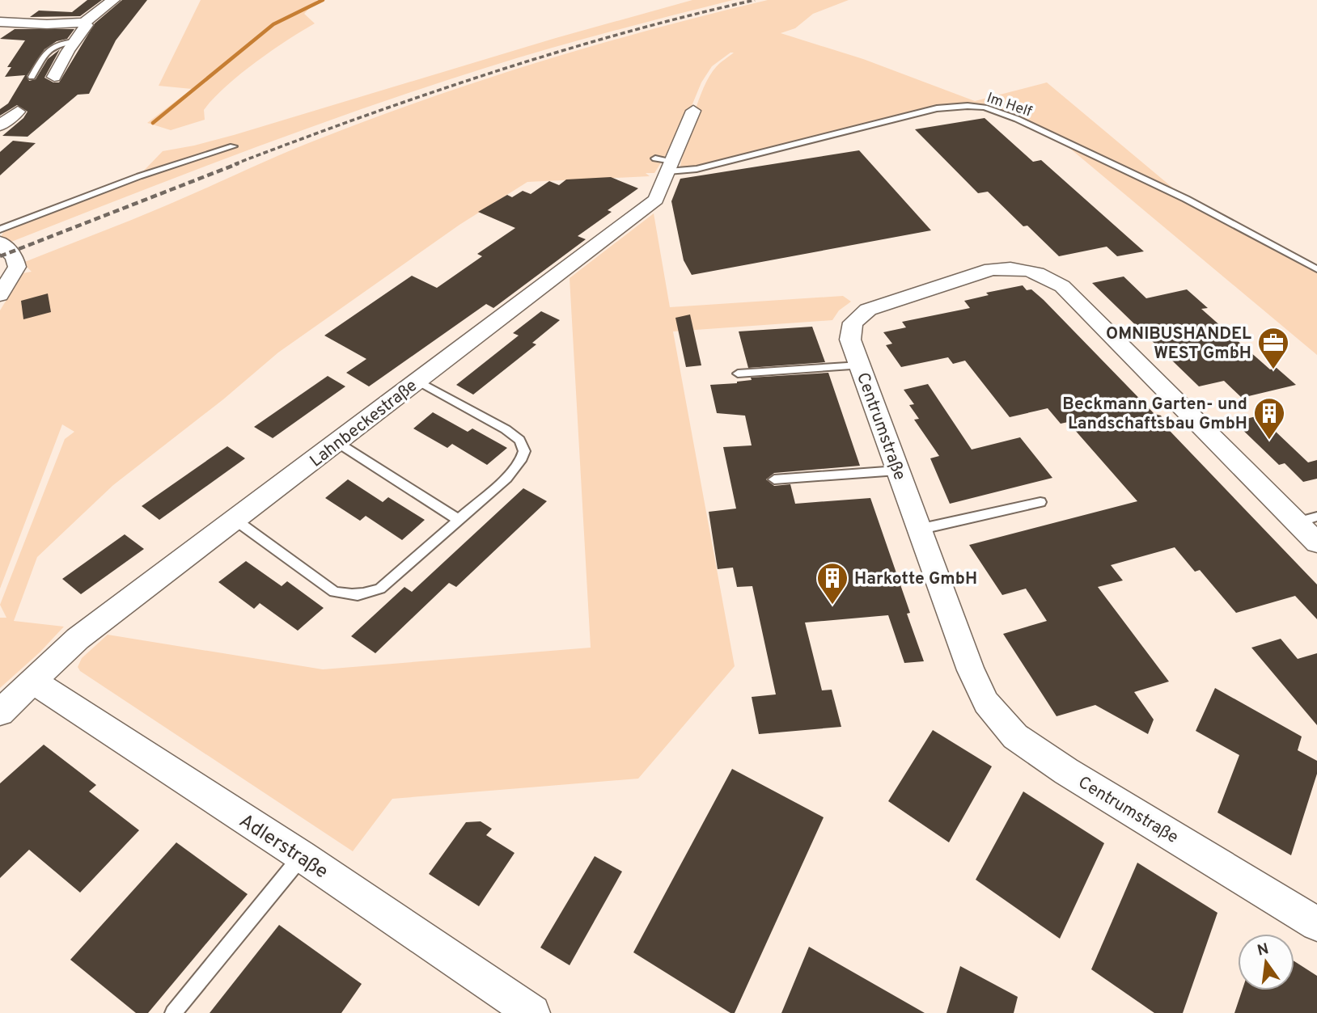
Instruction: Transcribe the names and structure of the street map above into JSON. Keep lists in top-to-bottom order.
{
  "streets": {
    "street": ["Lahnbeckestraße", "Centrumstraße", "Adlerstraße"],
    "lane": ["Im Helf"]
  },
  "crossings": [
    ["Im Helf", "Lahnbeckestraße"],
    ["Lahnbeckestraße", "Adlerstraße"]
  ],
  "places": {
    "office": ["OMNIBUSHANDEL WEST GmbH"],
    "building": ["Beckmann Garten- und Landschaftsbau GmbH", "Harkotte GmbH"]
  },
  "north": "top"
}
